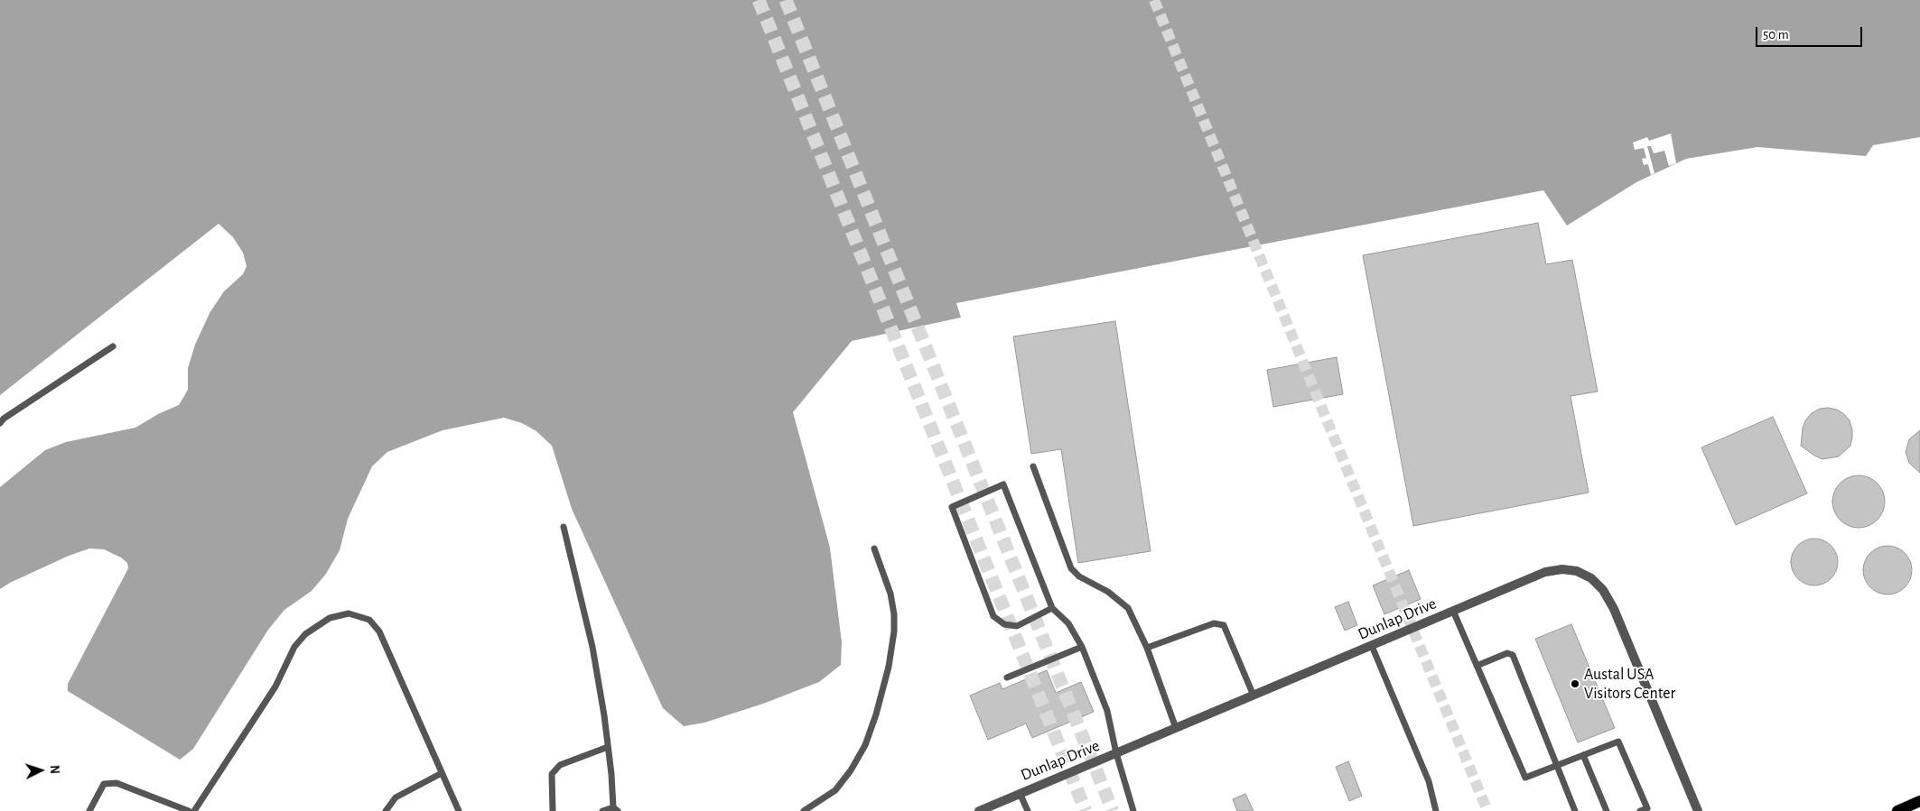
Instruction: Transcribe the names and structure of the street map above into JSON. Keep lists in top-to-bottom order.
{
  "streets": {
    "street": ["Dunlap Drive"]
  },
  "places": ["Austal USA Visitors Center"],
  "scale_bar": "50 m",
  "north": "right"
}
